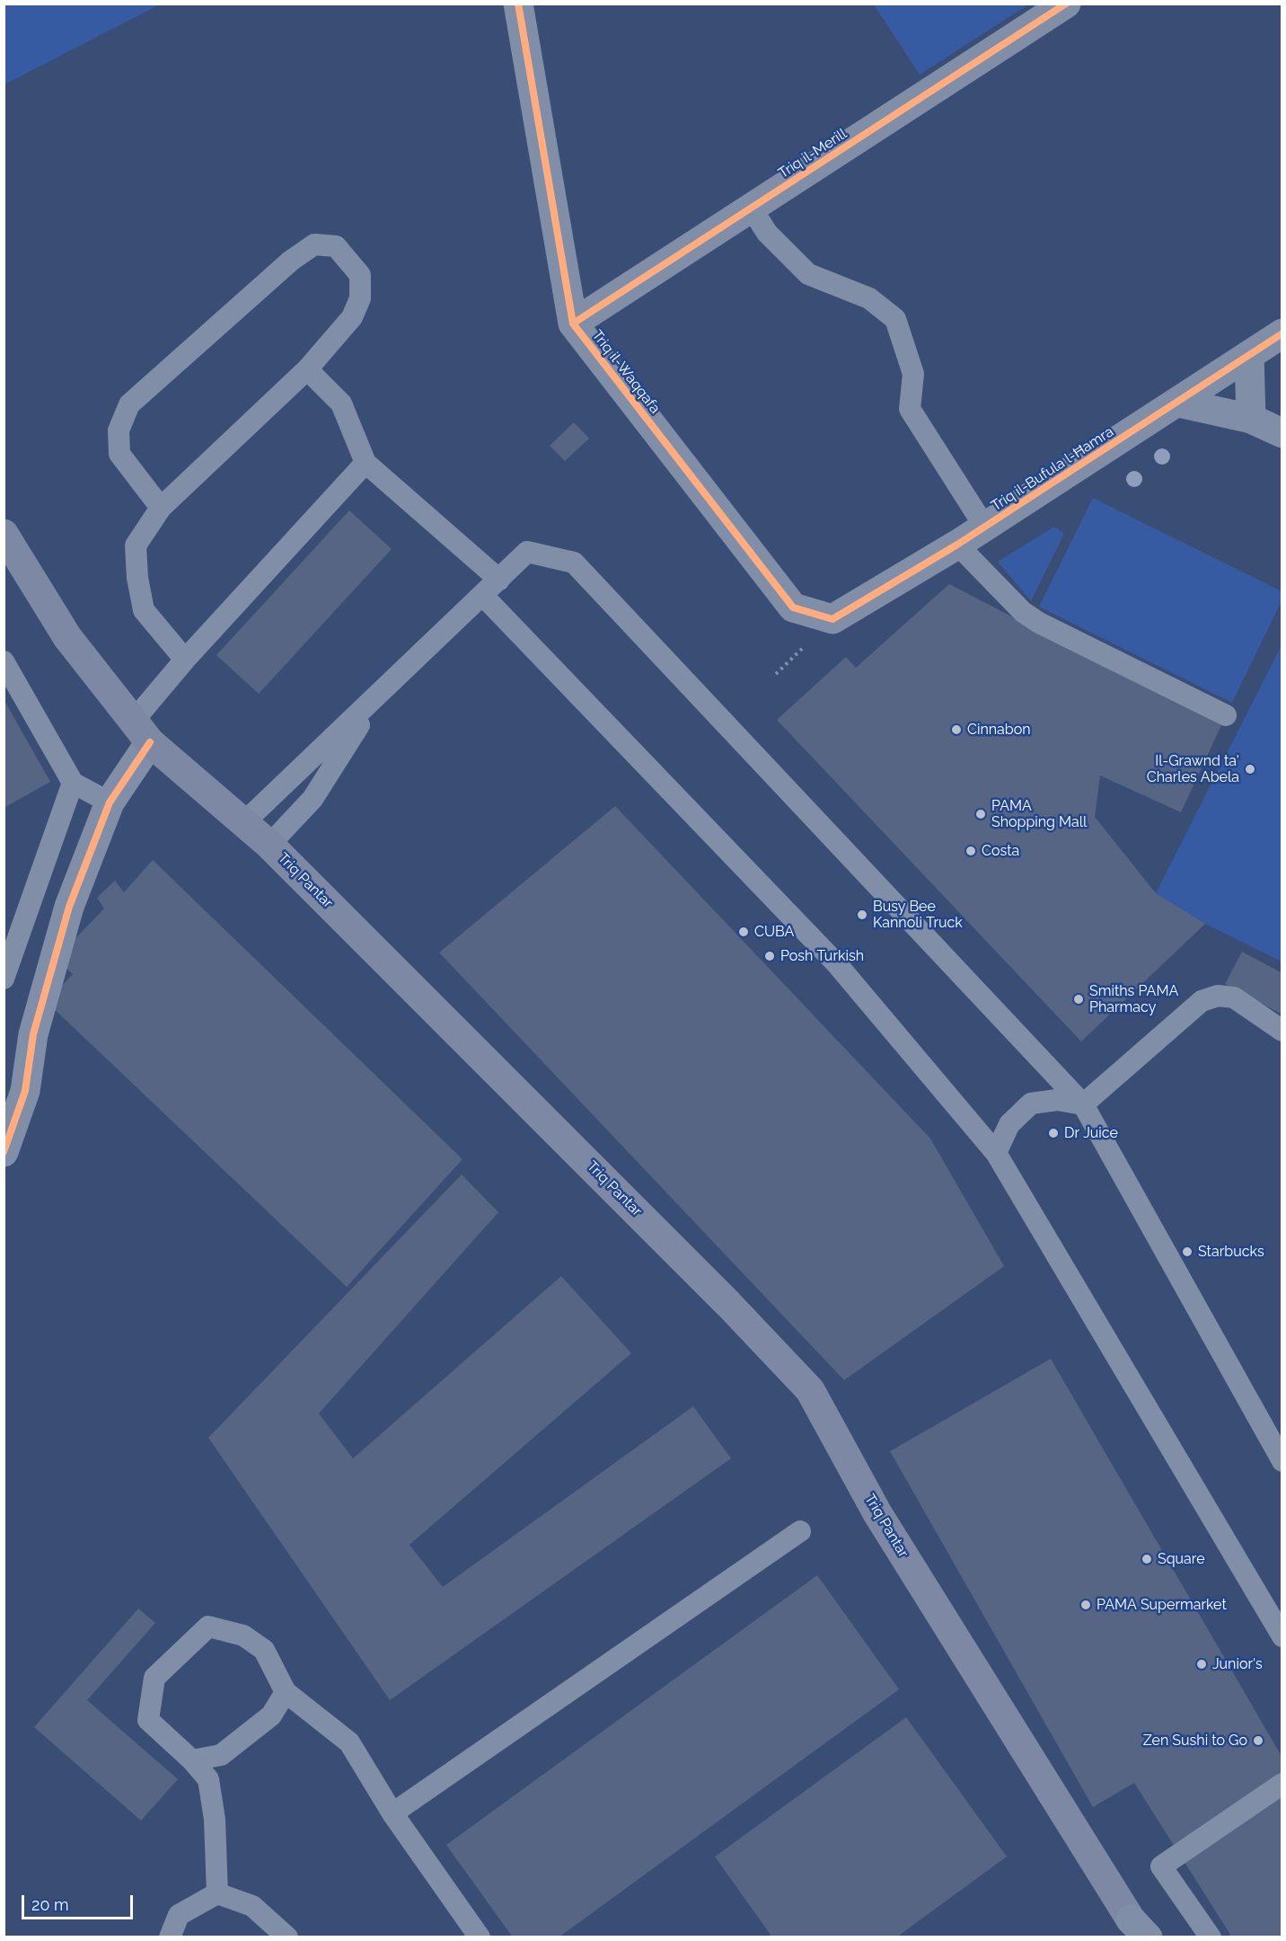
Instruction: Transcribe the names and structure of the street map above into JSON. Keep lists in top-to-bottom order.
{
  "streets": {
    "main road": ["Triq Pantar"],
    "street": ["Triq il-Merill", "Triq il-Waqqafa", "Triq il-Bufula l-Ħamra"]
  },
  "crossings": [
    ["Triq il-Merill", "Triq il-Waqqafa"],
    ["Triq il-Waqqafa", "Triq il-Bufula l-Ħamra"]
  ],
  "places": [
    "Cinnabon",
    "Il-Grawnd ta' Charles Abela",
    "PAMA Shopping Mall",
    "Costa",
    "Busy Bee Kannoli Truck",
    "CUBA",
    "Posh Turkish",
    "Smiths PAMA Pharmacy",
    "Dr Juice",
    "Starbucks",
    "Square",
    "PAMA Supermarket",
    "Junior's",
    "Zen Sushi to Go"
  ],
  "scale_bar": "20 m"
}
